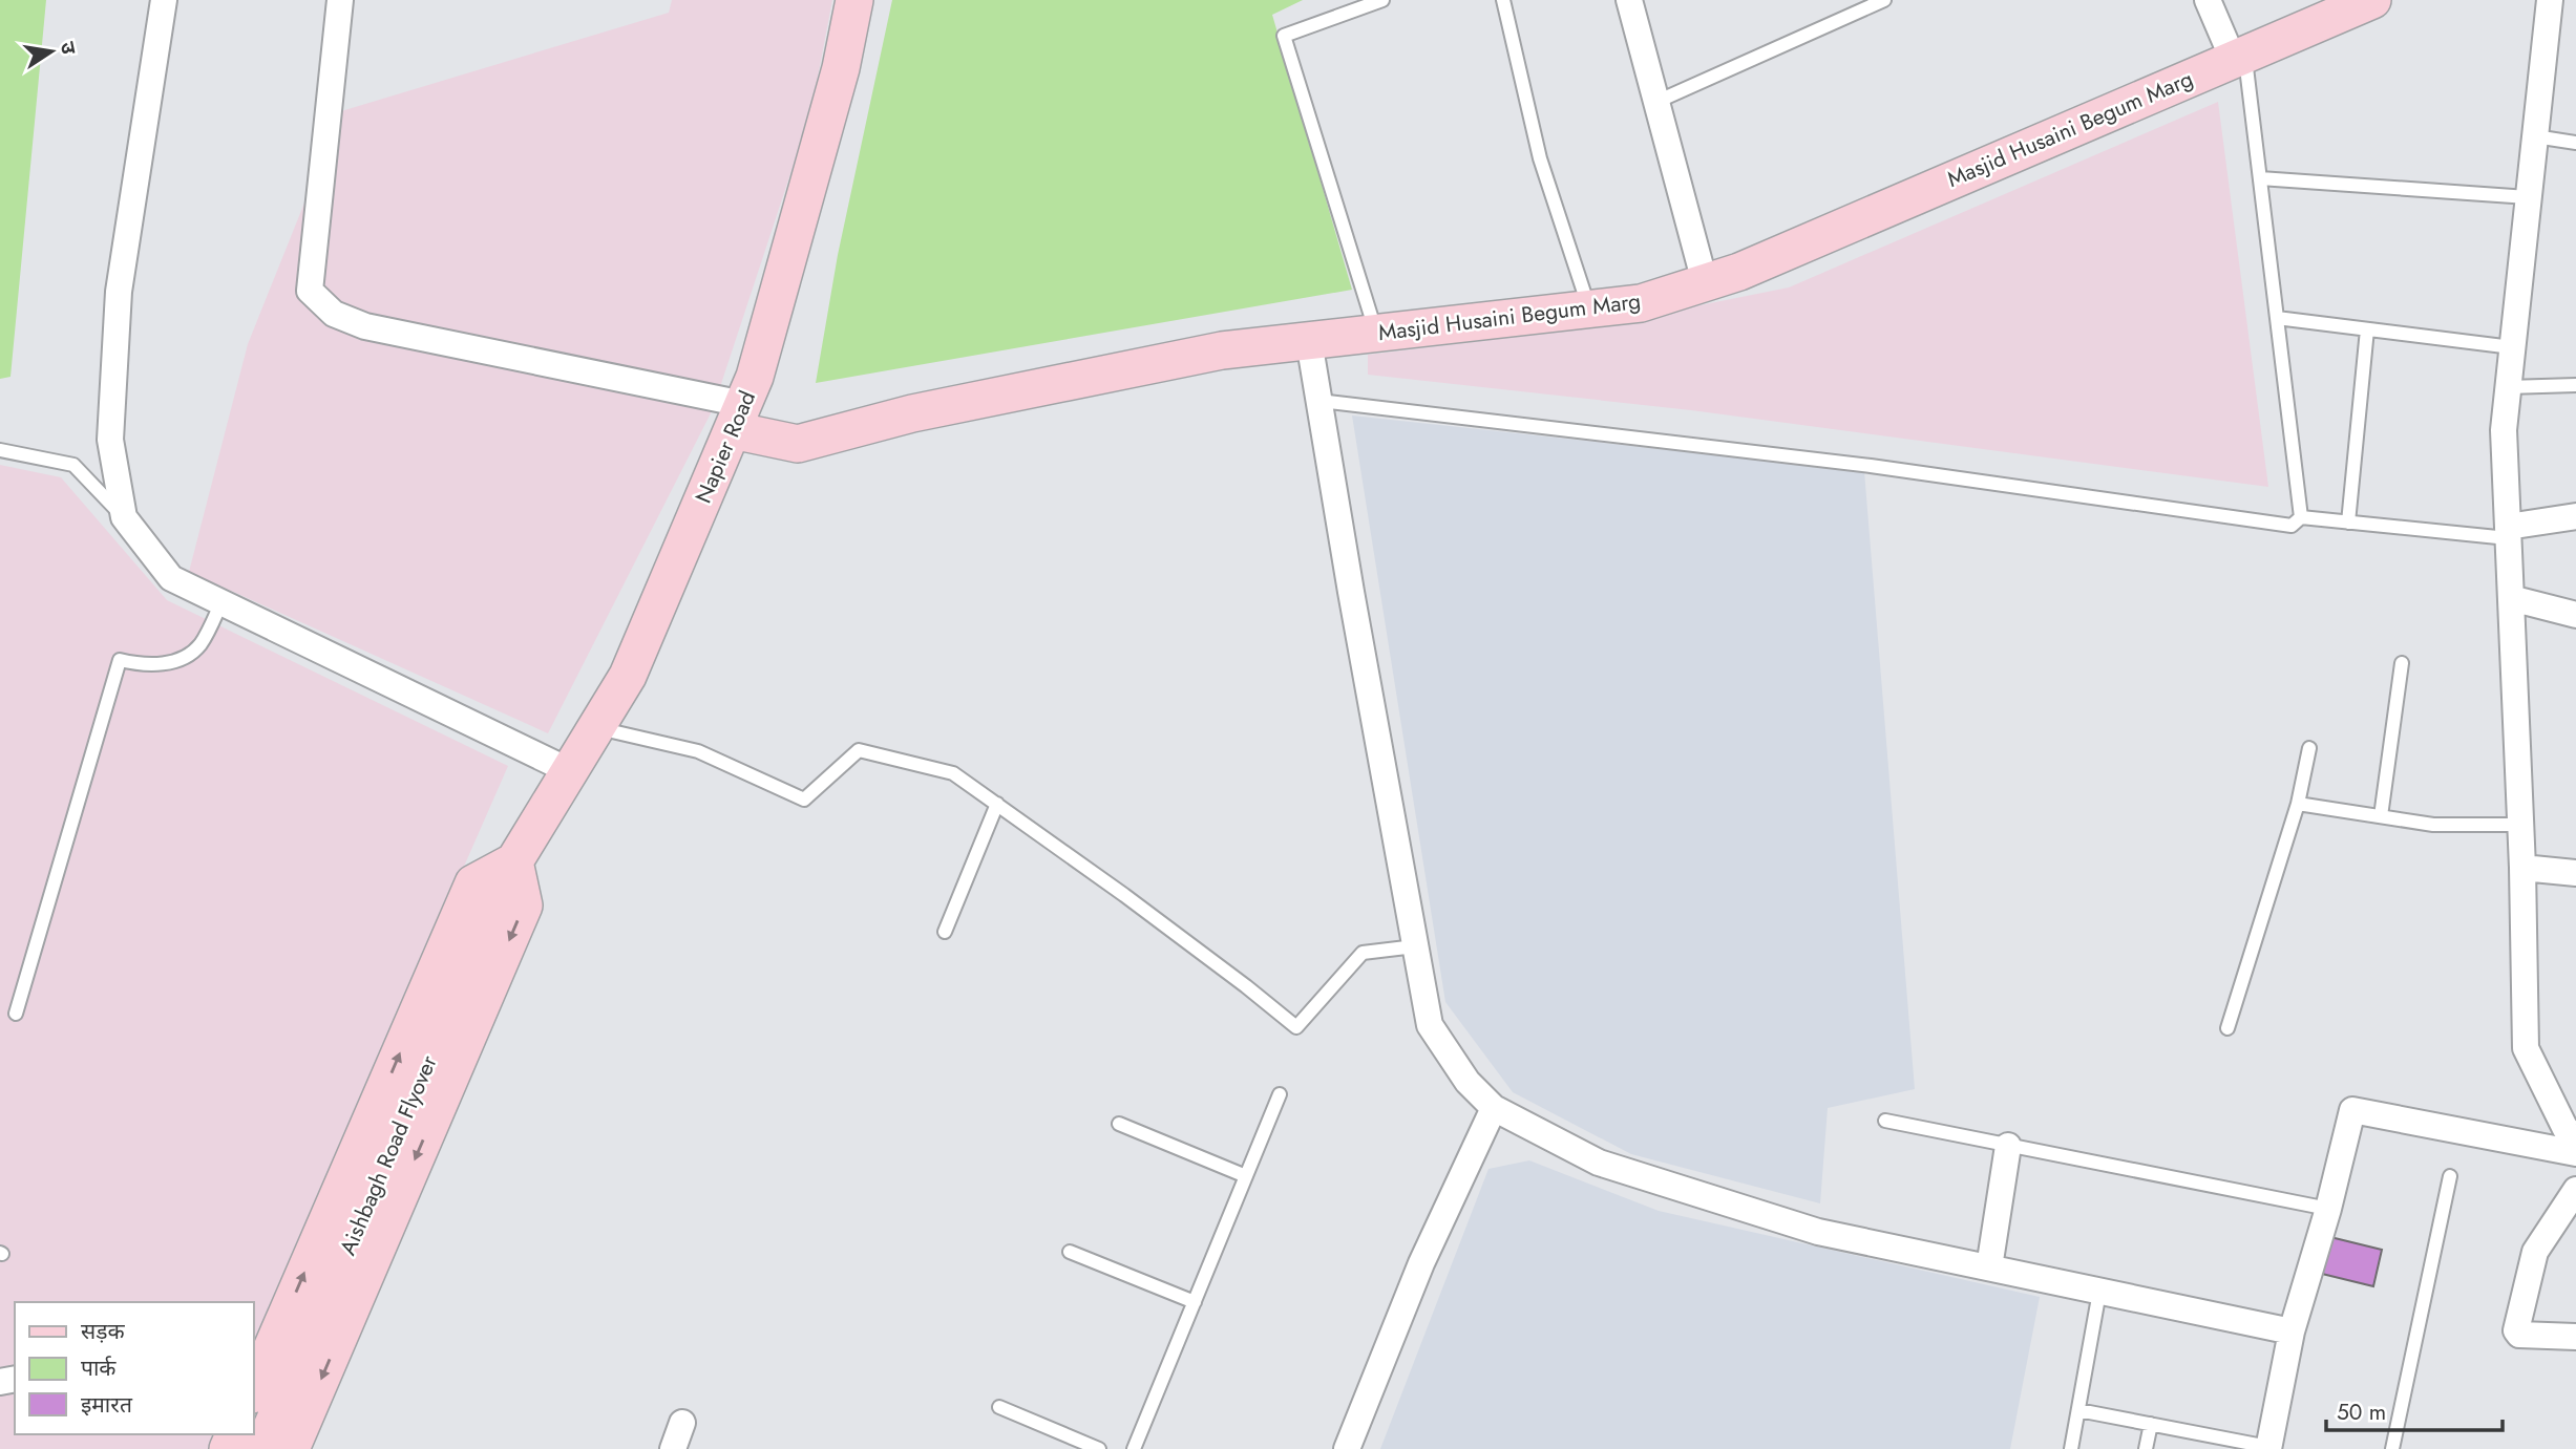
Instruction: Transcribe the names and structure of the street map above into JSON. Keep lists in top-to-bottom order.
{
  "streets": {
    "street": ["Masjid Husaini Begum Marg", "Napier Road", "Aishbagh Road Flyover"]
  },
  "crossings": [
    ["Masjid Husaini Begum Marg", "Napier Road"],
    ["Napier Road", "Aishbagh Road Flyover"]
  ],
  "legend": ["सड़क", "पार्क", "इमारत"],
  "scale_bar": "50 m",
  "north": "right"
}
